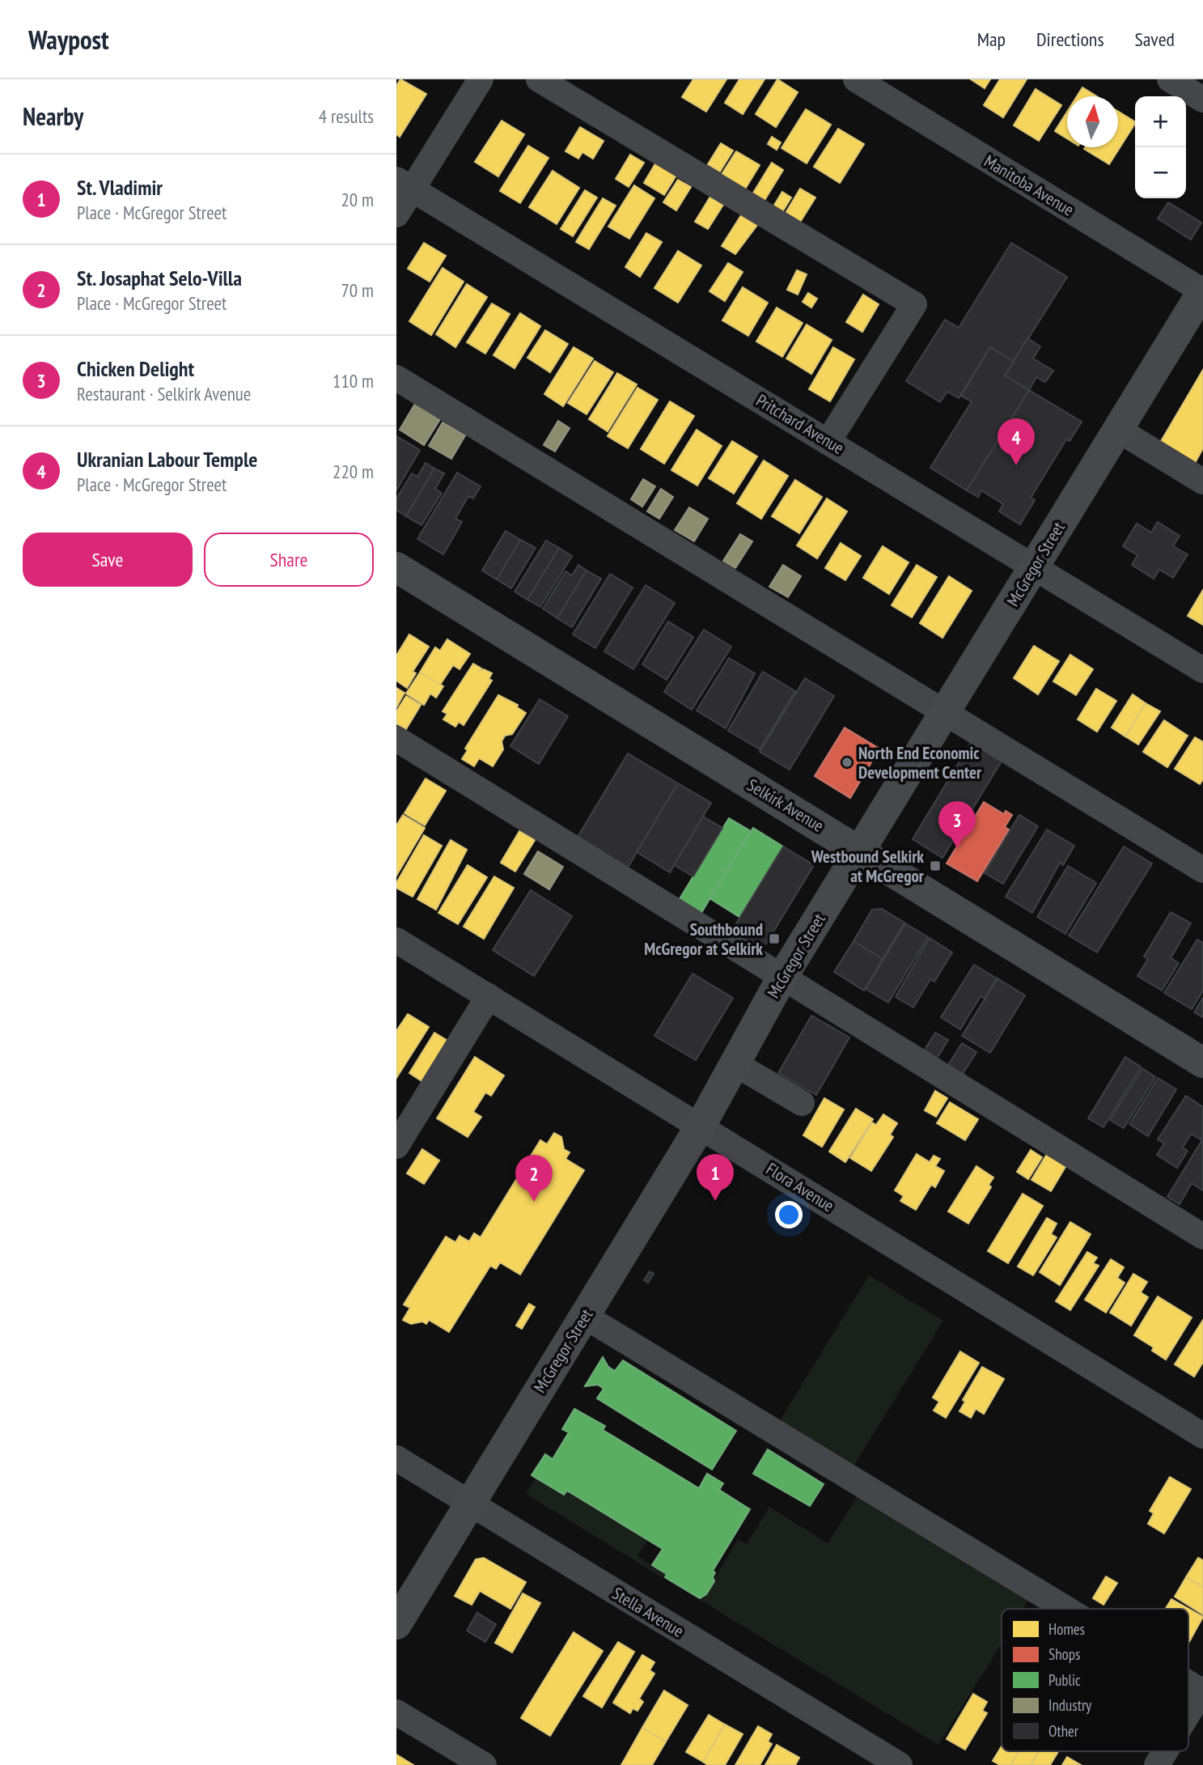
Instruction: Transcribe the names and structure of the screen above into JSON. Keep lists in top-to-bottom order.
{
  "streets": {
    "main road": ["McGregor Street", "Selkirk Avenue"],
    "street": [
      "Manitoba Avenue",
      "Pritchard Avenue",
      "Flora Avenue",
      "Stella Avenue"
    ]
  },
  "crossings": [
    ["Manitoba Avenue", "McGregor Street"],
    ["Pritchard Avenue", "McGregor Street"],
    ["McGregor Street", "Selkirk Avenue"],
    ["McGregor Street", "Flora Avenue"],
    ["McGregor Street", "Stella Avenue"]
  ],
  "places": {
    "other": ["North End Economic Development Center"],
    "transit": ["Westbound Selkirk at McGregor", "Southbound McGregor at Selkirk"]
  },
  "legend": [
    "Homes",
    "Shops",
    "Public",
    "Industry",
    "Other"
  ],
  "north": "top",
  "page": {
    "header": "Waypost",
    "nav": ["Map", "Directions", "Saved"],
    "heading": ["Nearby", "4 results"],
    "map_buttons": ["+", "−"],
    "list": [
      {
        "mark": "1",
        "name": "St. Vladimir",
        "note": "Place · McGregor Street",
        "value": "20 m"
      },
      {
        "mark": "2",
        "name": "St. Josaphat Selo-Villa",
        "note": "Place · McGregor Street",
        "value": "70 m"
      },
      {
        "mark": "3",
        "name": "Chicken Delight",
        "note": "Restaurant · Selkirk Avenue",
        "value": "110 m"
      },
      {
        "mark": "4",
        "name": "Ukranian Labour Temple",
        "note": "Place · McGregor Street",
        "value": "220 m"
      }
    ],
    "pins": [
      "4",
      "3",
      "1",
      "2"
    ],
    "buttons": ["Save", "Share"]
  }
}
